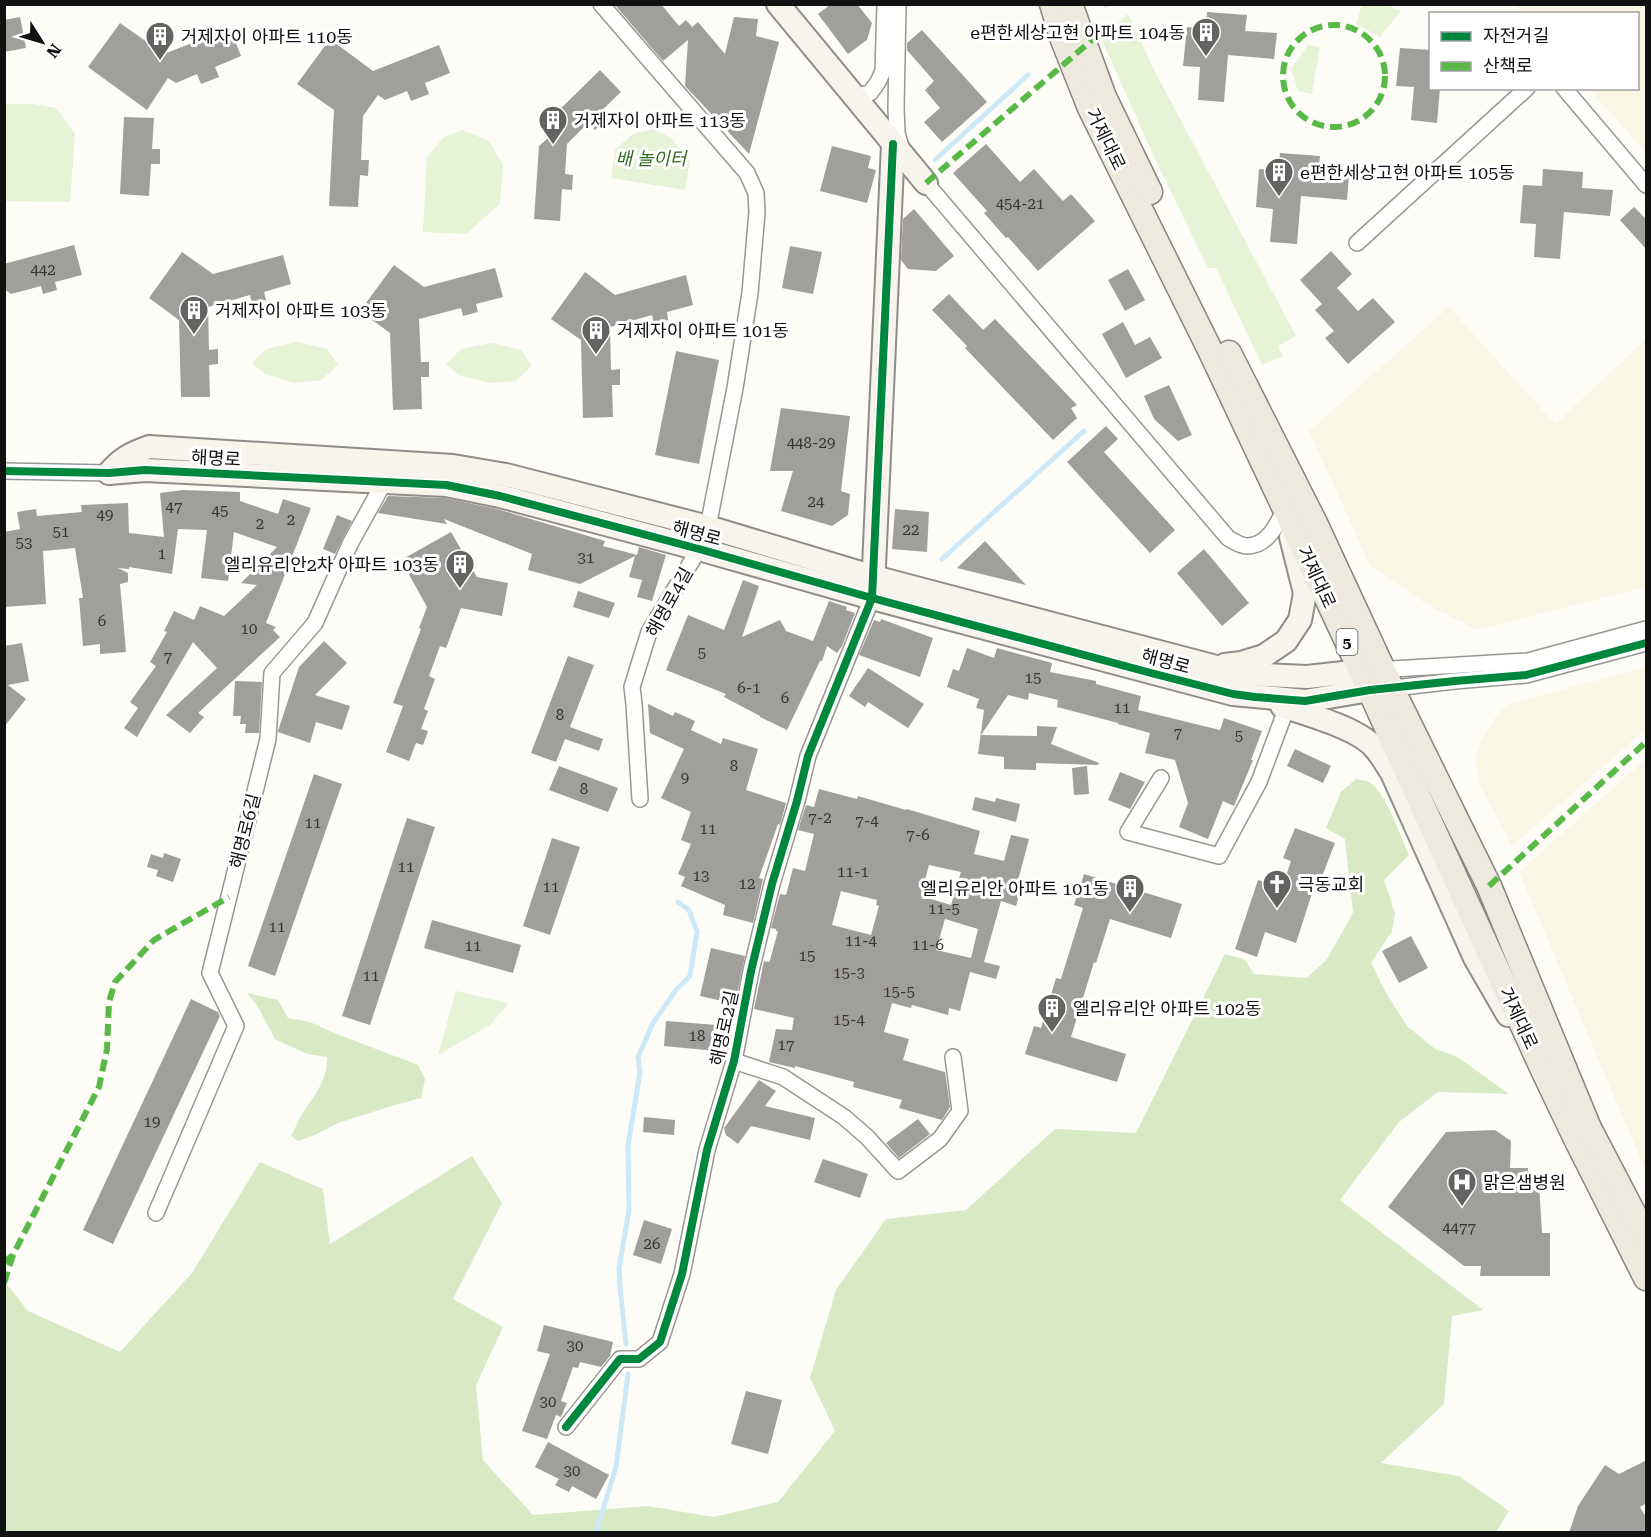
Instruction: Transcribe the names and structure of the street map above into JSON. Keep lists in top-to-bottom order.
{
  "streets": {
    "main road": ["거제대로", "5"],
    "street": [
      "해명로",
      "해명로4길",
      "해명로6길",
      "해명로2길"
    ]
  },
  "crossings": [
    ["거제대로", "해명로"],
    ["해명로", "해명로4길"],
    ["해명로", "해명로6길"],
    ["해명로", "해명로2길"]
  ],
  "parks": ["배 놀이터"],
  "places": {
    "building": [
      "e편한세상고현 아파트 104동",
      "거제자이 아파트 110동",
      "거제자이 아파트 113동",
      "e편한세상고현 아파트 105동",
      "거제자이 아파트 103동",
      "거제자이 아파트 101동",
      "엘리유리안2차 아파트 103동",
      "엘리유리안 아파트 101동",
      "엘리유리안 아파트 102동"
    ],
    "church": ["극동교회"],
    "hospital": ["맑은샘병원"]
  },
  "house_numbers": [
    "454-21",
    "442",
    "448-29",
    "24",
    "47",
    "45",
    "49",
    "2",
    "2",
    "22",
    "51",
    "53",
    "1",
    "31",
    "6",
    "10",
    "5",
    "7",
    "15",
    "6-1",
    "6",
    "11",
    "8",
    "7",
    "5",
    "8",
    "9",
    "8",
    "7-2",
    "7-4",
    "11",
    "11",
    "7-6",
    "11",
    "11-1",
    "13",
    "12",
    "11",
    "11-5",
    "11",
    "11-4",
    "11-6",
    "11",
    "15",
    "15-3",
    "11",
    "15-5",
    "15-4",
    "18",
    "17",
    "19",
    "4477",
    "26",
    "30",
    "30",
    "30"
  ],
  "legend": ["자전거길", "산책로"],
  "north": "bottom right"
}
